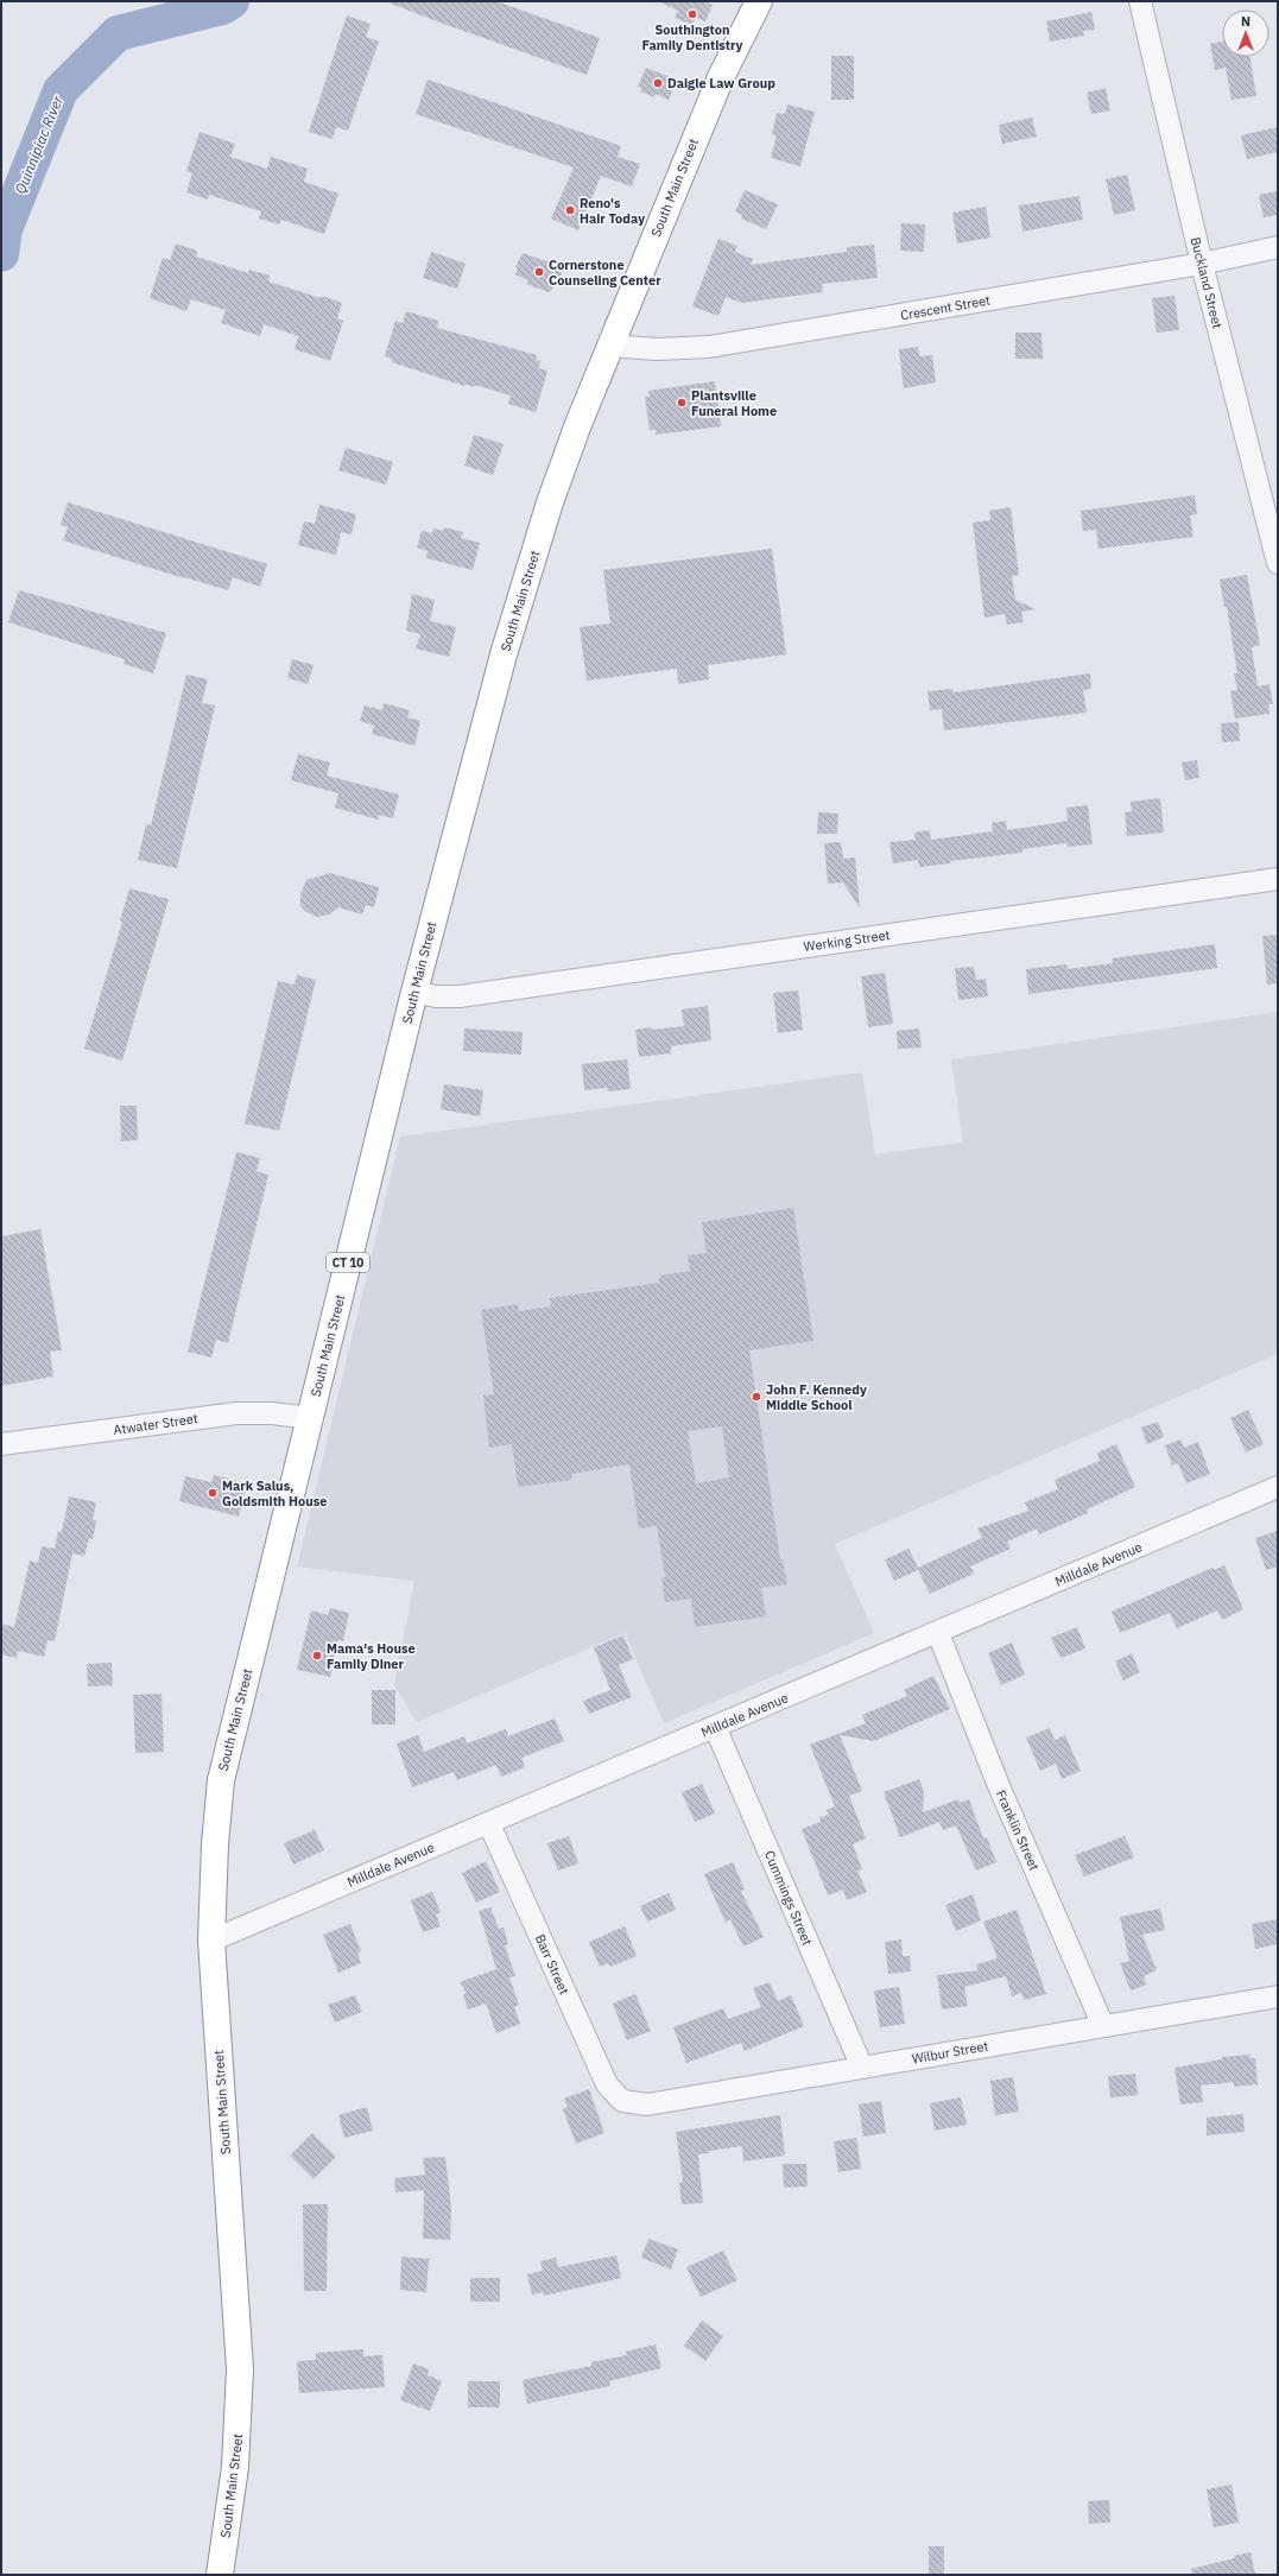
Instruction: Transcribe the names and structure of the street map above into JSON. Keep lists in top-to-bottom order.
{
  "streets": {
    "highway": ["South Main Street", "CT 10"],
    "street": [
      "Buckland Street",
      "Crescent Street",
      "Werking Street",
      "Atwater Street",
      "Milldale Avenue",
      "Franklin Street",
      "Cummings Street",
      "Barr Street",
      "Wilbur Street"
    ]
  },
  "crossings": [
    ["South Main Street", "Crescent Street"],
    ["South Main Street", "Werking Street"],
    ["South Main Street", "Atwater Street"],
    ["South Main Street", "Milldale Avenue"],
    ["Buckland Street", "Crescent Street"],
    ["Milldale Avenue", "Franklin Street"],
    ["Milldale Avenue", "Cummings Street"],
    ["Milldale Avenue", "Barr Street"],
    ["Franklin Street", "Wilbur Street"],
    ["Cummings Street", "Wilbur Street"],
    ["Barr Street", "Wilbur Street"]
  ],
  "water": ["Quinnipiac River"],
  "places": [
    "Southington Family Dentistry",
    "Daigle Law Group",
    "Reno's Hair Today",
    "Cornerstone Counseling Center",
    "Plantsville Funeral Home",
    "John F. Kennedy Middle School",
    "Mark Salus, Goldsmith House",
    "Mama's House Family Diner"
  ],
  "north": "top"
}
